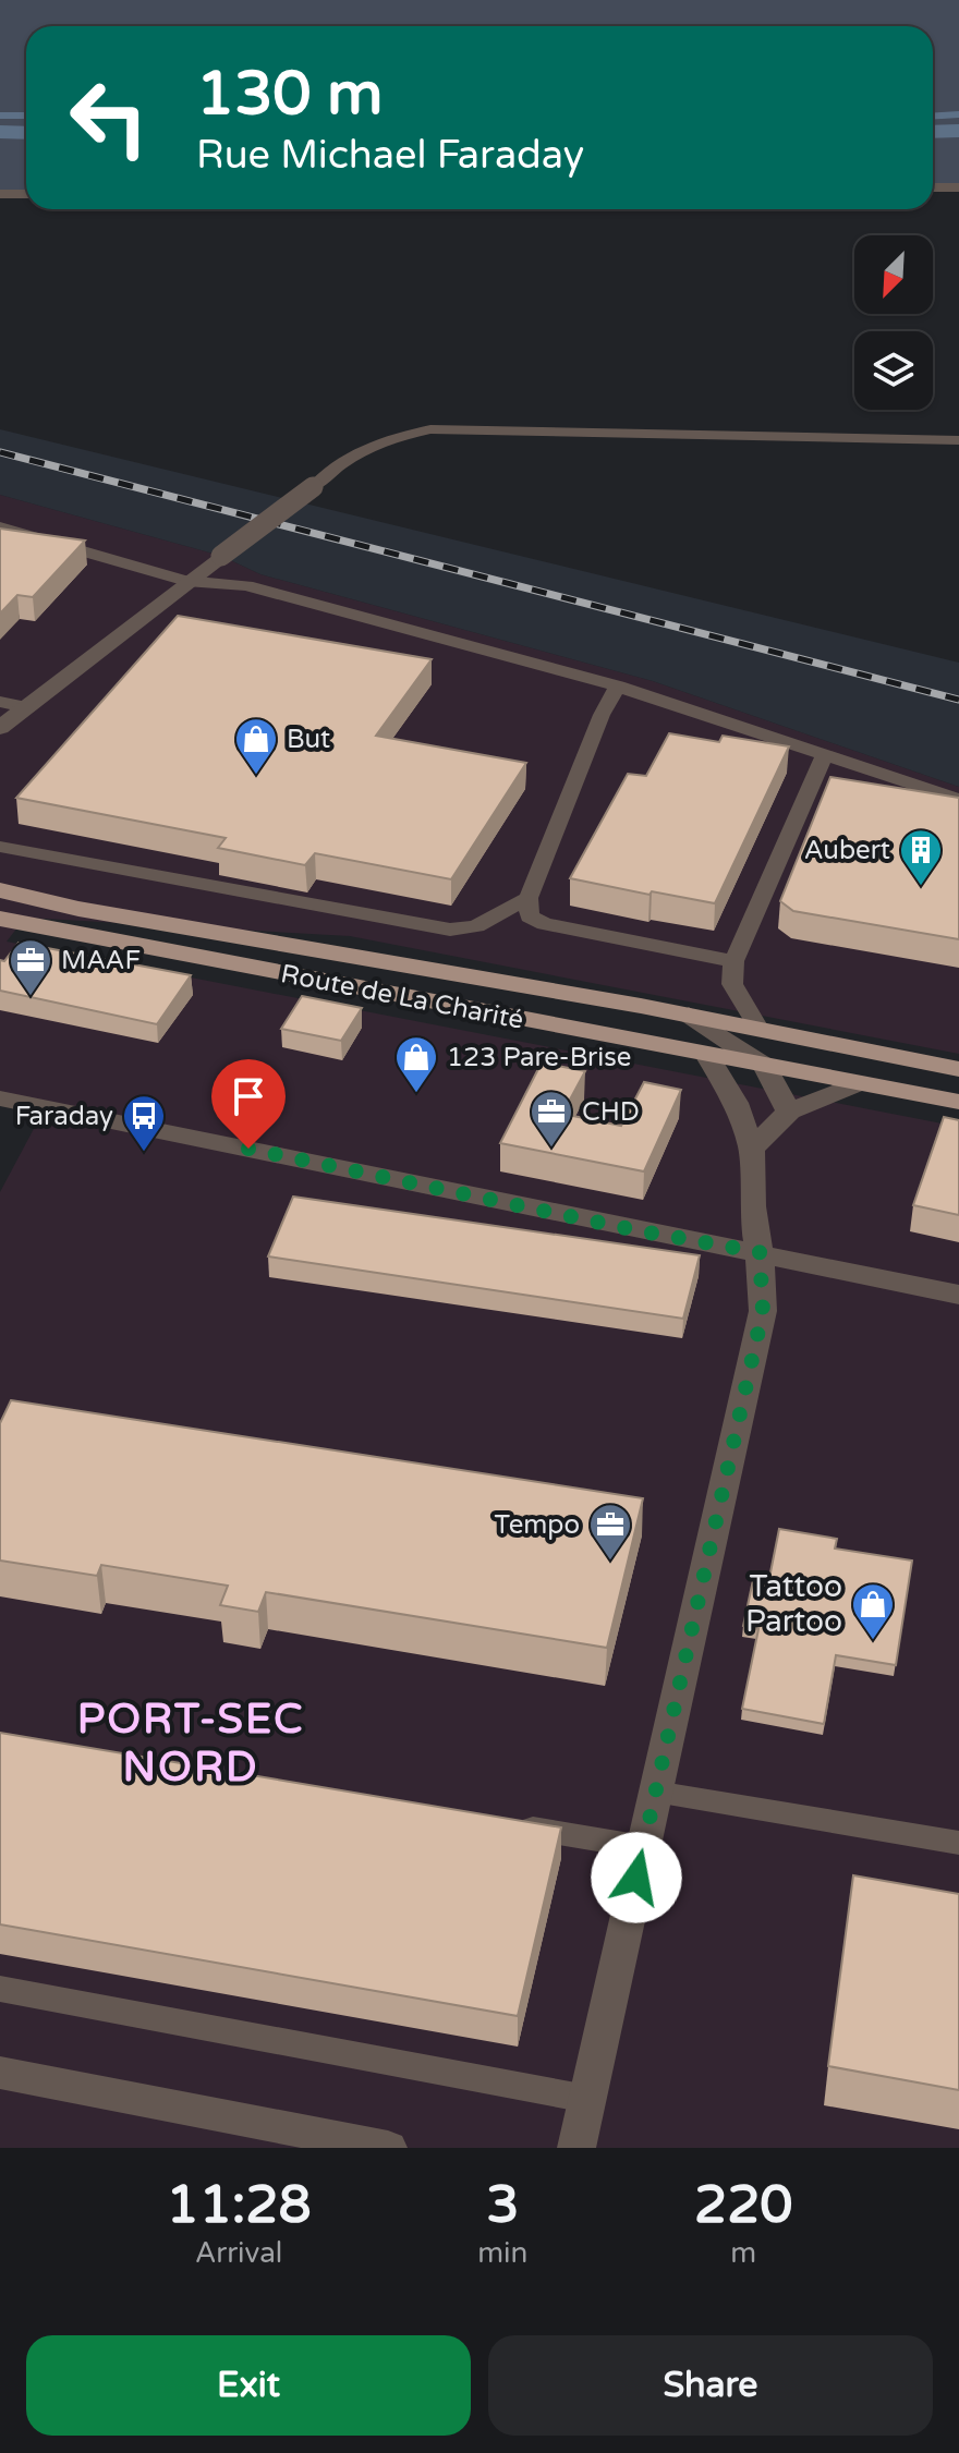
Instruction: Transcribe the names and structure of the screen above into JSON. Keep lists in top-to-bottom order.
{
  "streets": {
    "main road": ["Route de La Charité"]
  },
  "districts": ["PORT-SEC NORD"],
  "places": {
    "shop": ["But", "123 Pare-Brise", "Tattoo Partoo"],
    "building": ["Aubert"],
    "office": ["MAAF", "CHD", "Tempo"],
    "bus stop": ["Faraday"]
  },
  "north": "bottom left",
  "page": {
    "turn": ["130 m", "Rue Michael Faraday"],
    "eta": [
      "11:28",
      "Arrival",
      "3",
      "min",
      "220",
      "m"
    ],
    "buttons": ["Exit", "Share"]
  }
}
